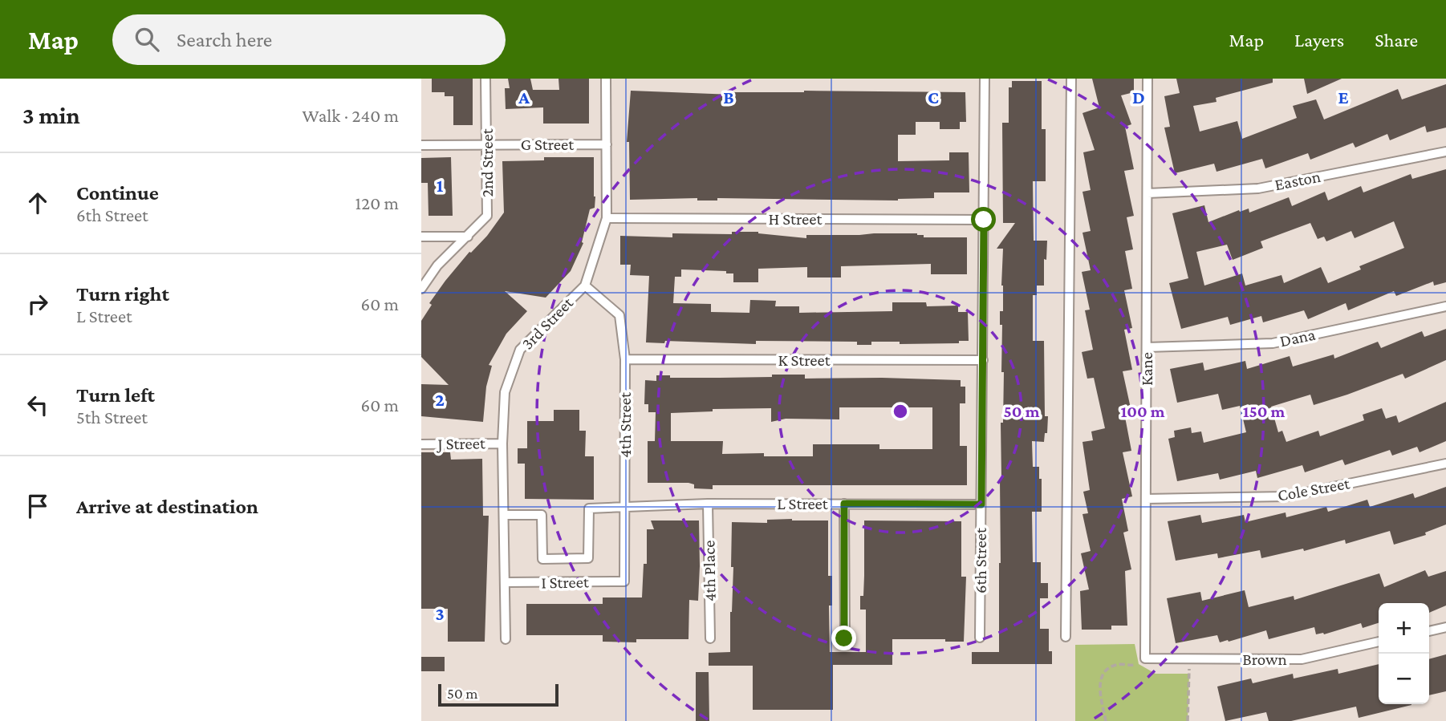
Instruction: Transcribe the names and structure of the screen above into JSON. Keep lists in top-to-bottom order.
{
  "streets": {
    "lane": [
      "G Street",
      "2nd Street",
      "Easton",
      "H Street",
      "3rd Street",
      "Dana",
      "K Street",
      "Kane",
      "4th Street",
      "J Street",
      "Cole Street",
      "L Street",
      "6th Street",
      "4th Place",
      "I Street",
      "Brown"
    ]
  },
  "crossings": [
    ["G Street", "2nd Street"],
    ["G Street", "3rd Street"],
    ["Easton", "Kane"],
    ["H Street", "3rd Street"],
    ["H Street", "6th Street"],
    ["3rd Street", "4th Street"],
    ["3rd Street", "J Street"],
    ["3rd Street", "L Street"],
    ["3rd Street", "I Street"],
    ["Dana", "Kane"],
    ["K Street", "4th Street"],
    ["K Street", "6th Street"],
    ["Kane", "Cole Street"],
    ["Kane", "Brown"],
    ["4th Street", "L Street"],
    ["4th Street", "I Street"],
    ["L Street", "6th Street"],
    ["L Street", "4th Place"]
  ],
  "scale_bar": "50 m",
  "page": {
    "header": "Map",
    "search": "Search here",
    "nav": ["Map", "Layers", "Share"],
    "heading": ["3 min", "Walk · 240 m"],
    "list": [
      ["Continue", "6th Street", "120 m"],
      ["Turn right", "L Street", "60 m"],
      ["Turn left", "5th Street", "60 m"],
      "Arrive at destination"
    ],
    "map_buttons": ["+", "−"],
    "scale": "50 m"
  },
  "grid": {
    "columns": [
      "A",
      "B",
      "C",
      "D",
      "E"
    ],
    "rows": ["1", "2", "3"]
  },
  "rings": ["50 m", "100 m", "150 m"]
}
